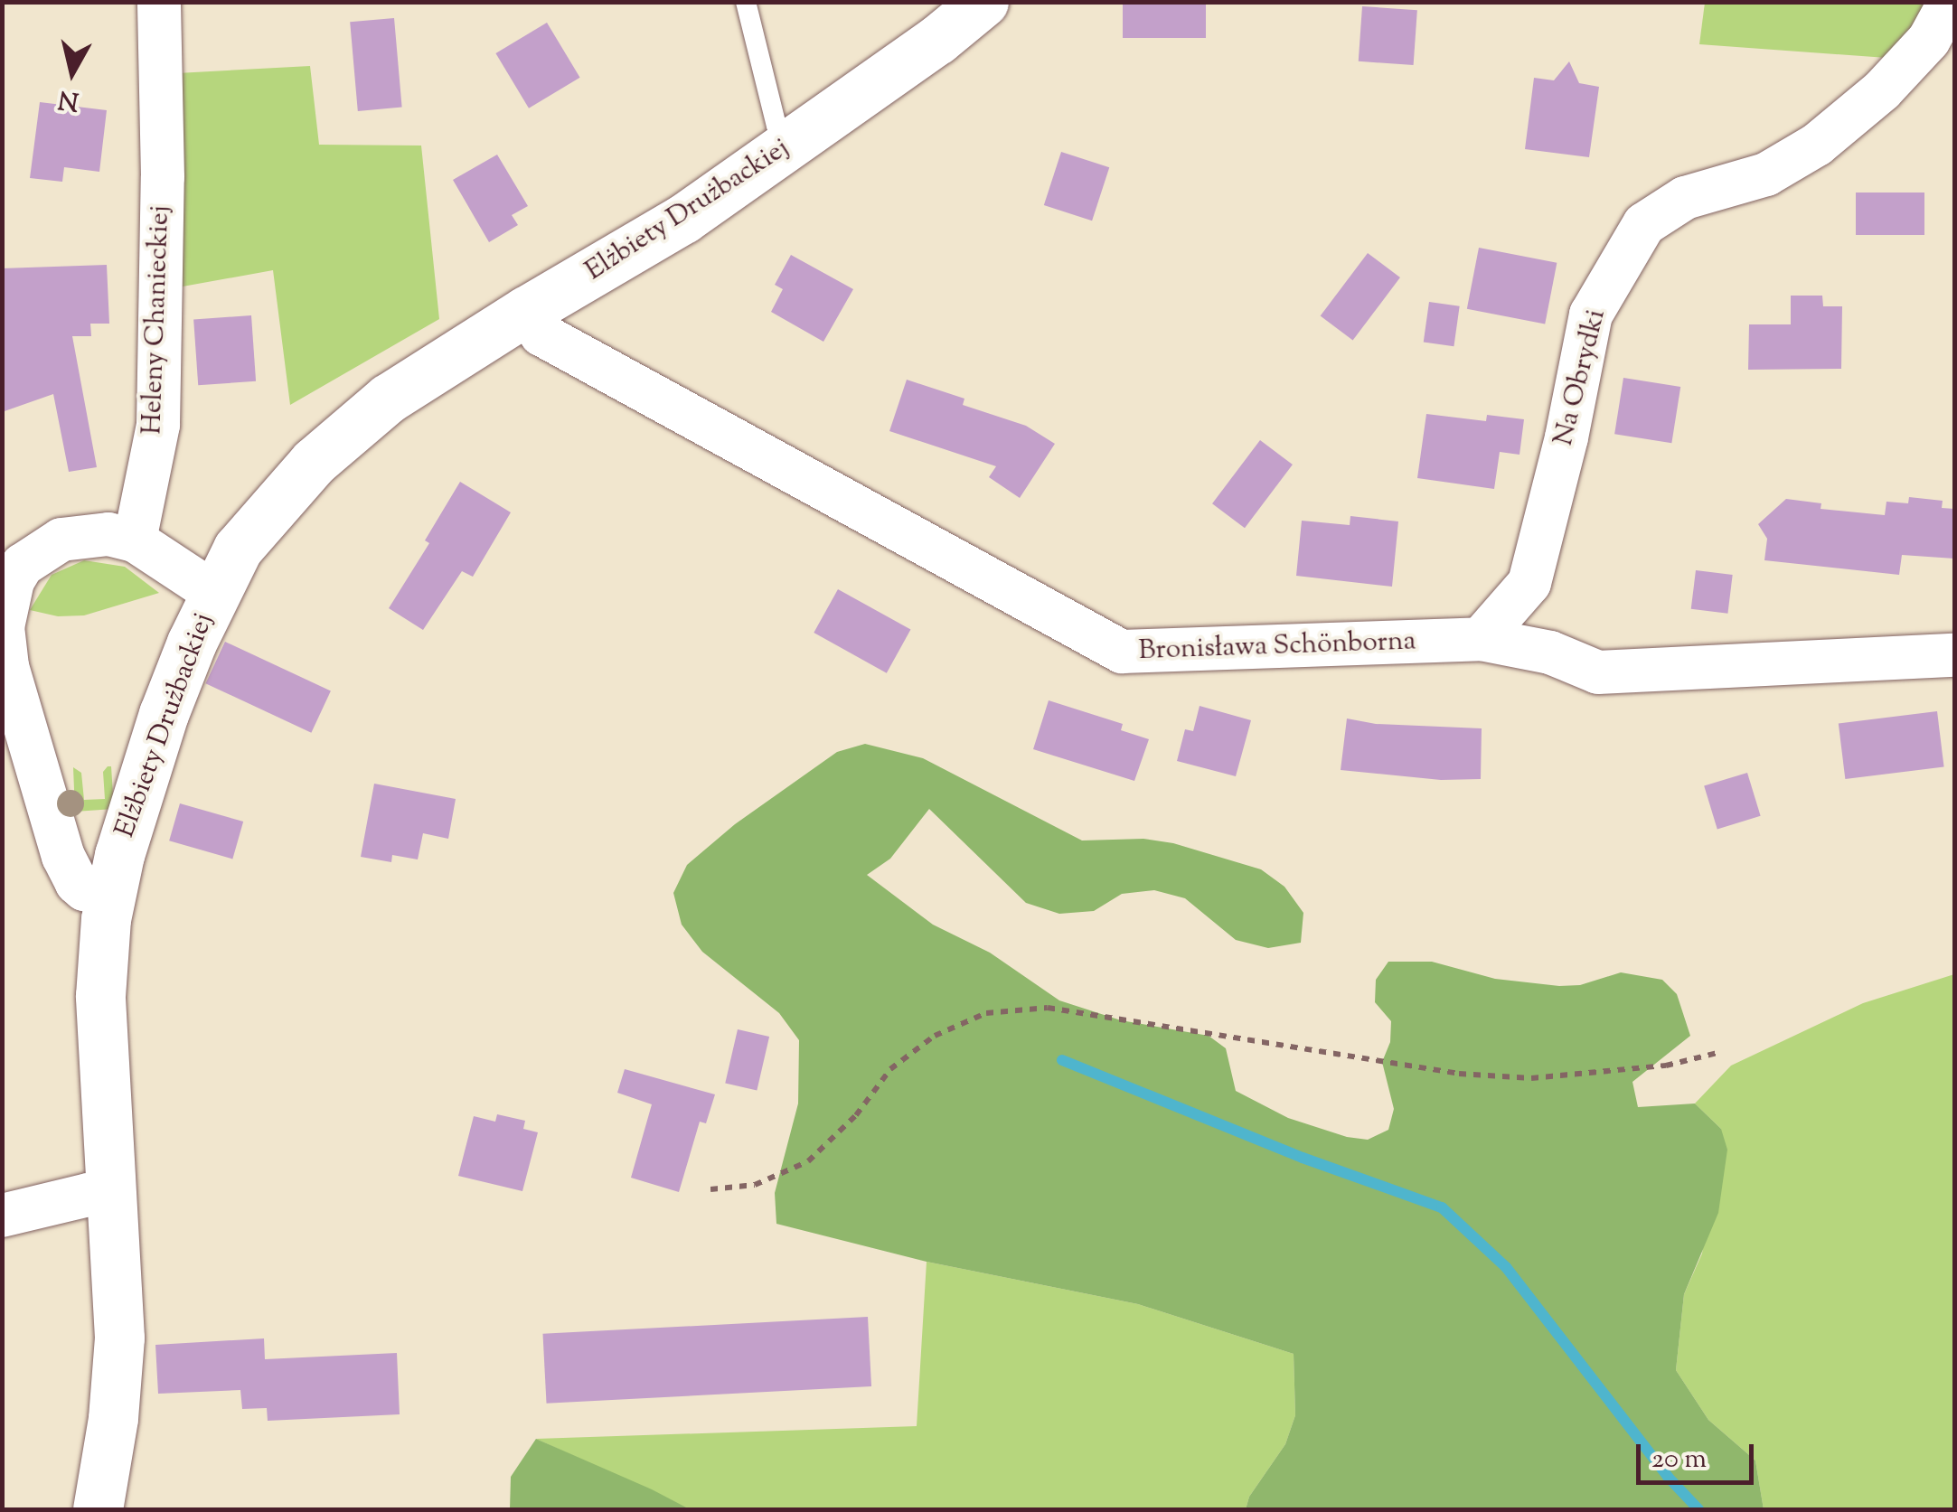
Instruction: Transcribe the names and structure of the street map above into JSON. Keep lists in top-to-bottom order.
{
  "streets": {
    "street": [
      "Elżbiety Drużbackiej",
      "Heleny Chanieckiej",
      "Na Obrydki",
      "Bronisława Schönborna"
    ]
  },
  "crossings": [
    ["Elżbiety Drużbackiej", "Bronisława Schönborna"],
    ["Na Obrydki", "Bronisława Schönborna"]
  ],
  "scale_bar": "20 m",
  "north": "bottom"
}
